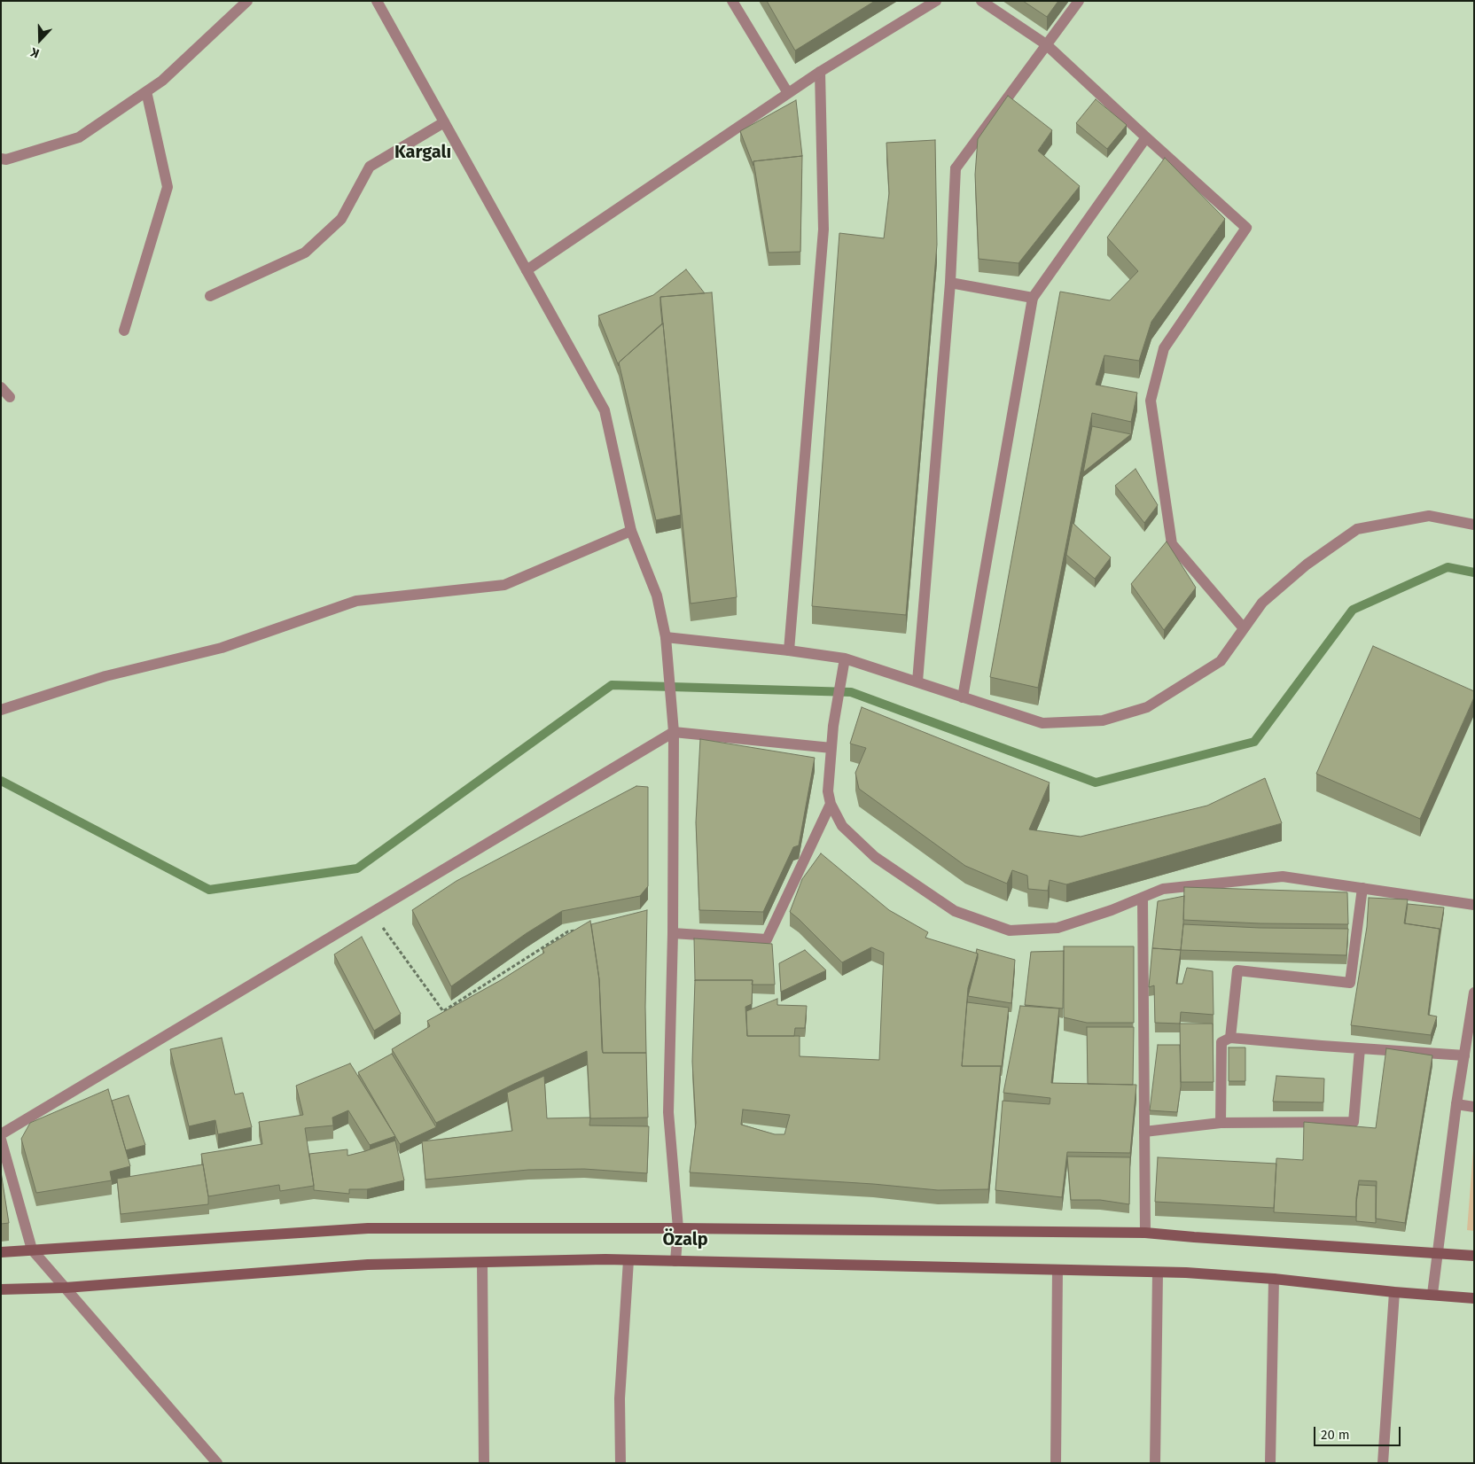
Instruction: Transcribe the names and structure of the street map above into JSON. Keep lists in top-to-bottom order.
{
  "districts": ["Kargalı", "Özalp"],
  "scale_bar": "20 m",
  "north": "bottom"
}
